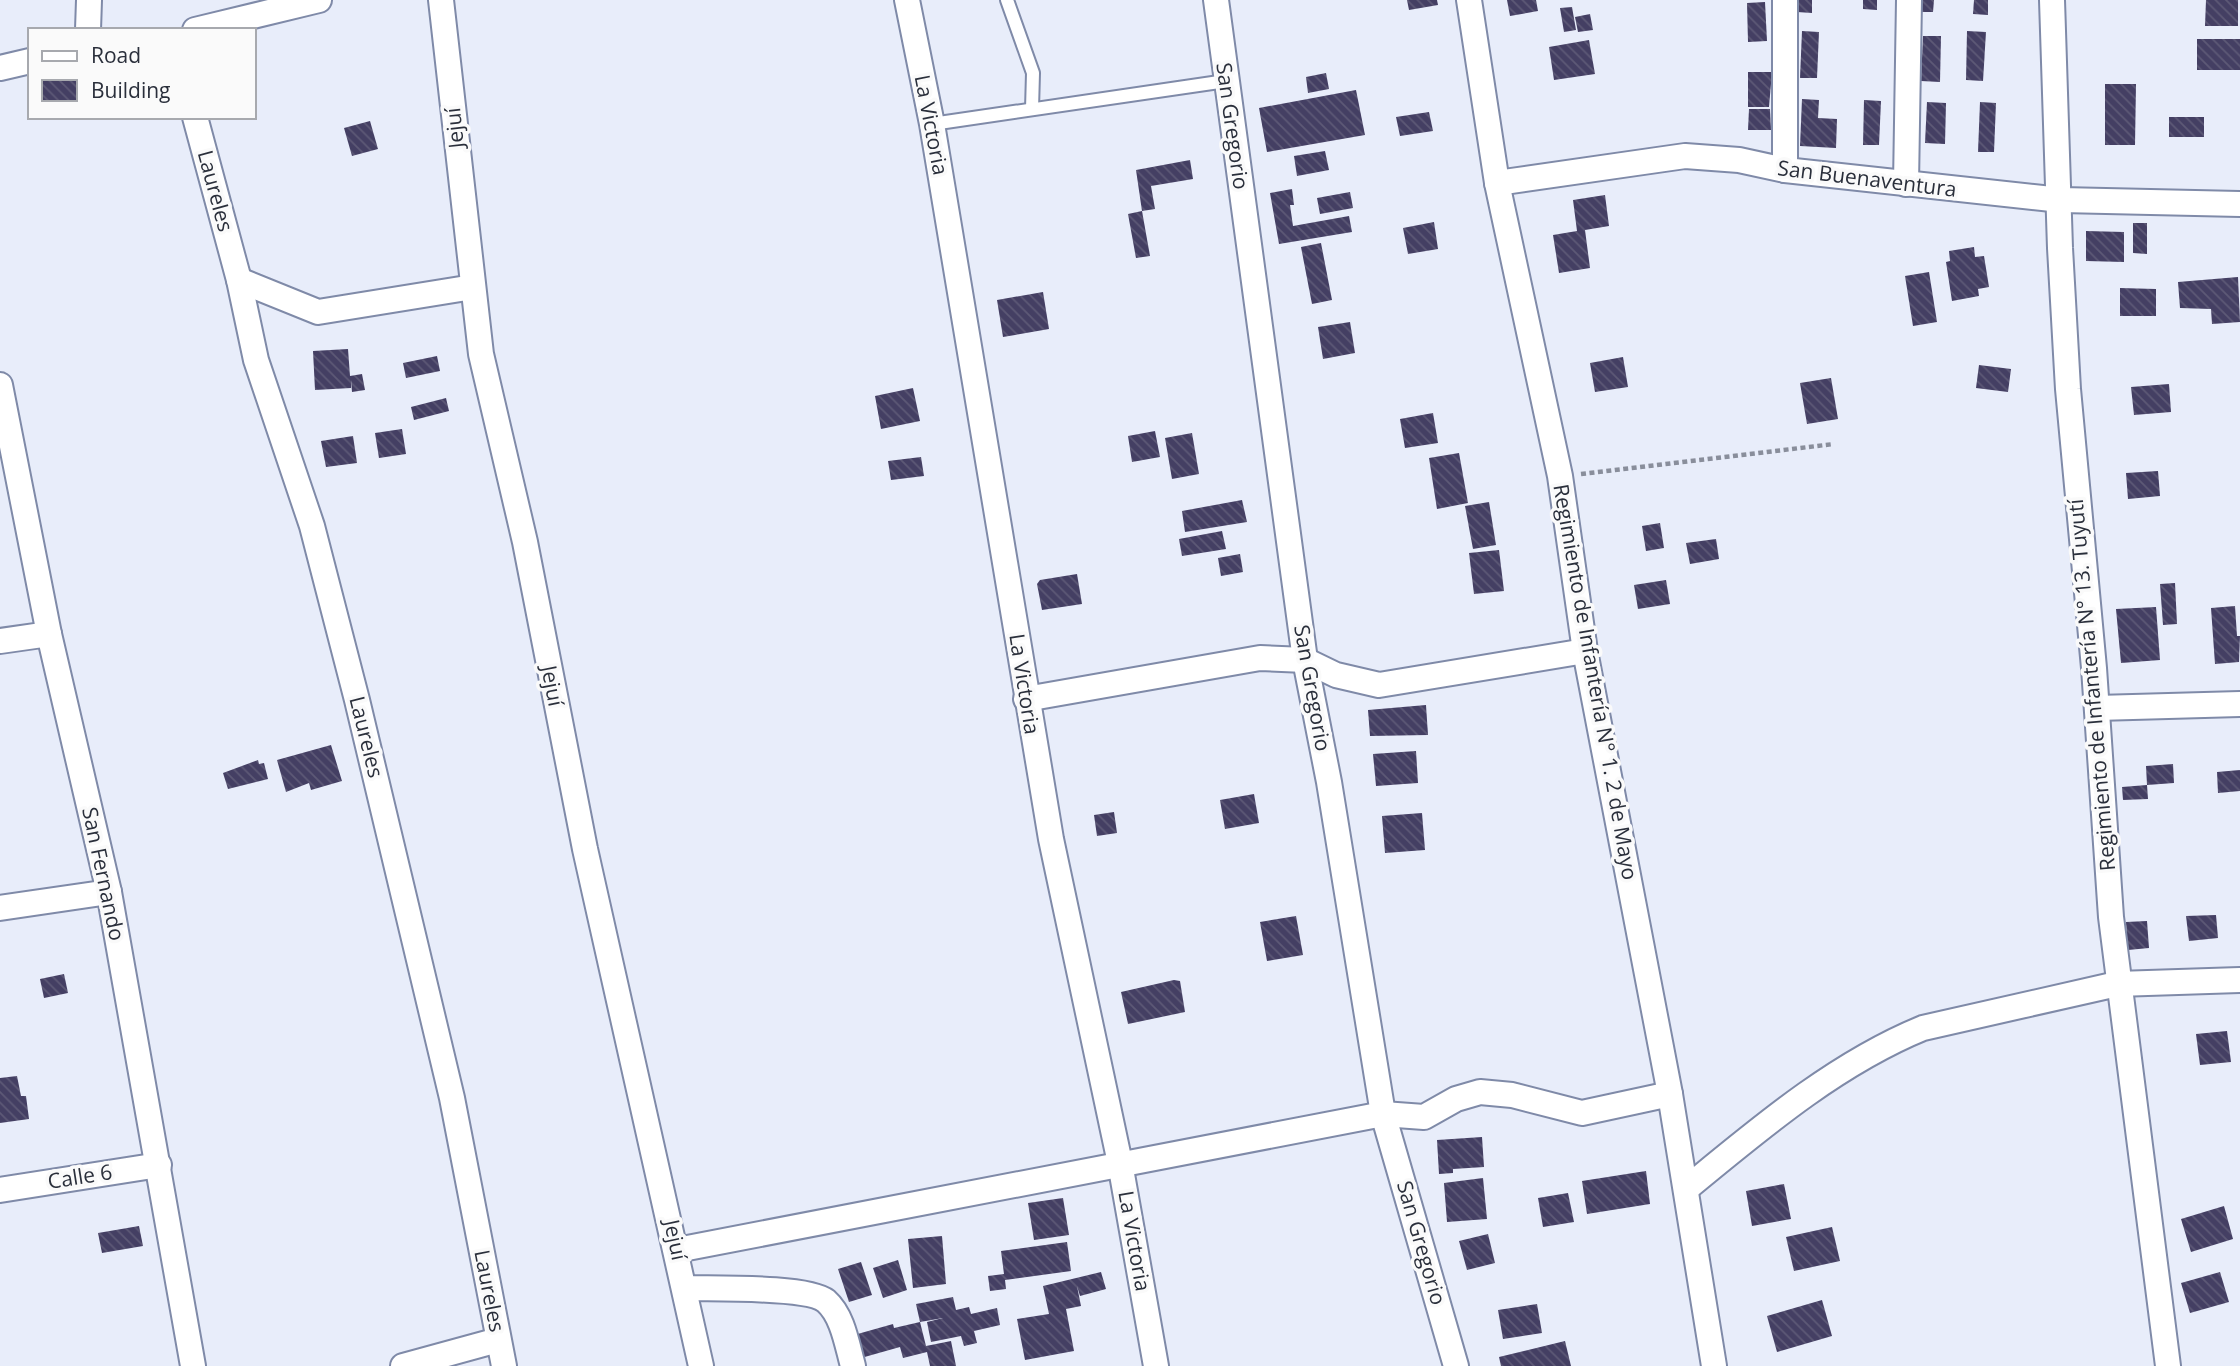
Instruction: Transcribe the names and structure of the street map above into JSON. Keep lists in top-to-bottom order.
{
  "streets": {
    "street": [
      "La Victoria",
      "San Gregorio",
      "Jejuí",
      "San Buenaventura",
      "Laureles",
      "Regimiento de Infantería N° 1. 2 de Mayo",
      "Regimiento de Infantería N° 13. Tuyutí",
      "San Fernando",
      "Calle 6"
    ]
  },
  "crossings": [
    ["San Buenaventura", "Regimiento de Infantería N° 1. 2 de Mayo"],
    ["San Buenaventura", "Regimiento de Infantería N° 13. Tuyutí"],
    ["San Fernando", "Calle 6"]
  ],
  "legend": ["Road", "Building"]
}
